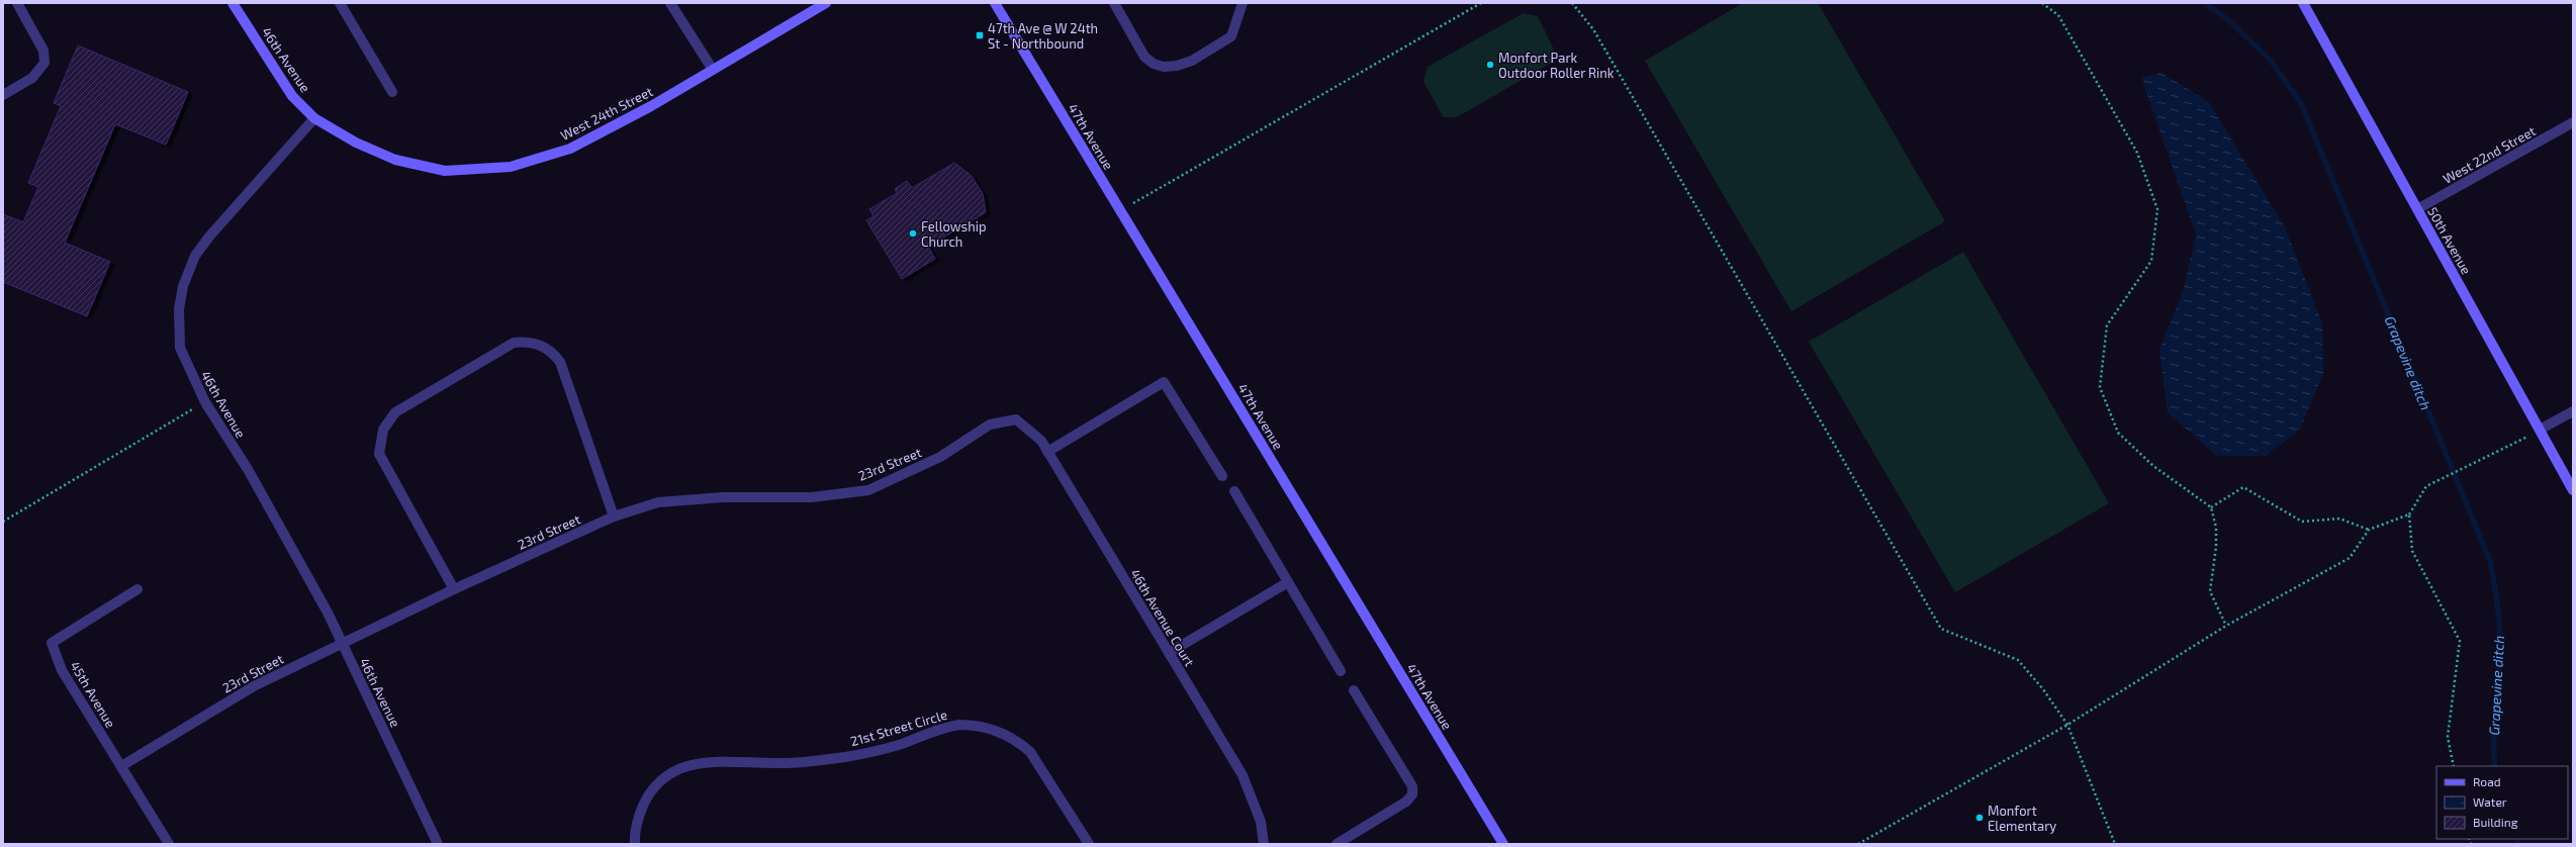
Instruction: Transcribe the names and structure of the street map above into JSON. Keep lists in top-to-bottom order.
{
  "streets": {
    "street": [
      "46th Avenue",
      "West 24th Street",
      "47th Avenue",
      "West 22nd Street",
      "50th Avenue",
      "23rd Street",
      "46th Avenue Court",
      "45th Avenue",
      "21st Street Circle"
    ]
  },
  "crossings": [
    ["46th Avenue", "West 24th Street"],
    ["46th Avenue", "23rd Street"],
    ["West 22nd Street", "50th Avenue"],
    ["23rd Street", "46th Avenue Court"],
    ["23rd Street", "45th Avenue"]
  ],
  "water": ["Grapevine ditch"],
  "places": {
    "transit": ["47th Ave @ W 24th St - Northbound"],
    "other": ["Monfort Park Outdoor Roller Rink", "Fellowship Church", "Monfort Elementary"]
  },
  "legend": ["Road", "Water", "Building"]
}
